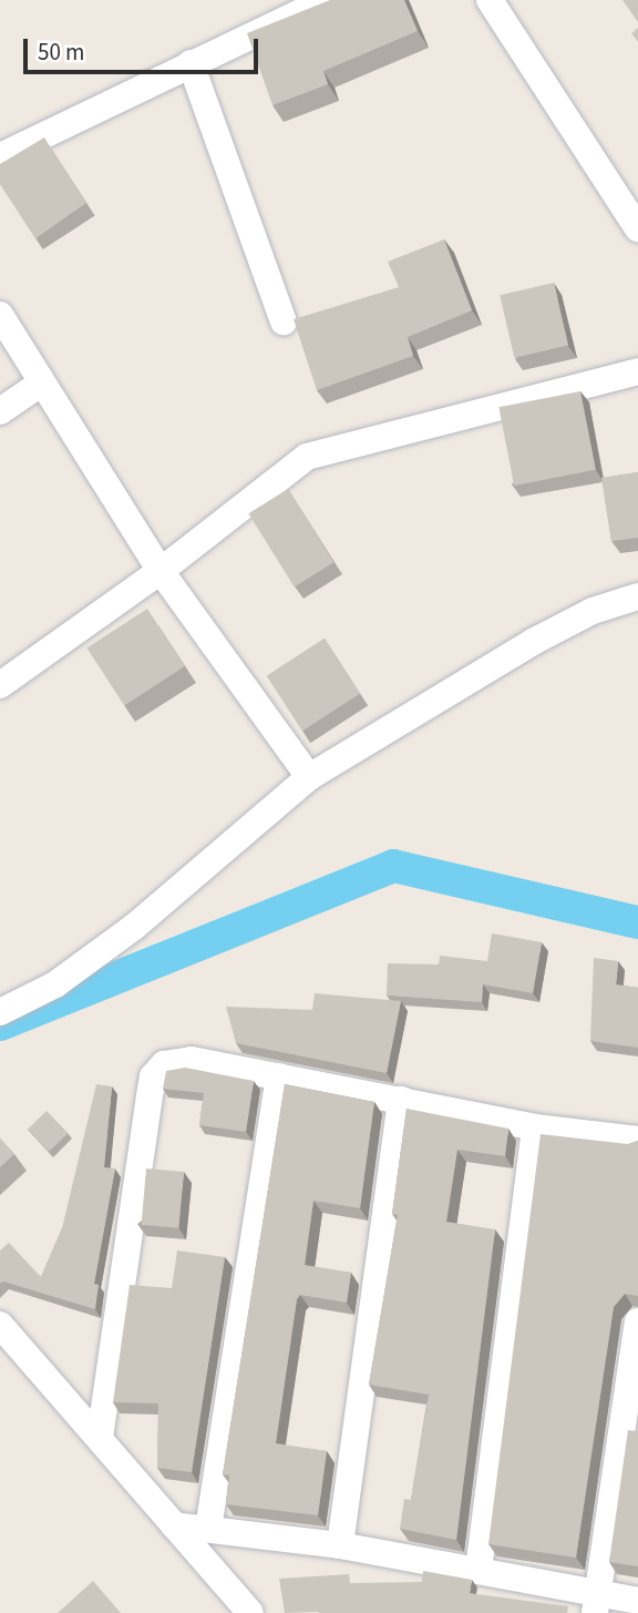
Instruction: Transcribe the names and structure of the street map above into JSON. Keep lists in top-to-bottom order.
{
  "scale_bar": "50 m"
}
